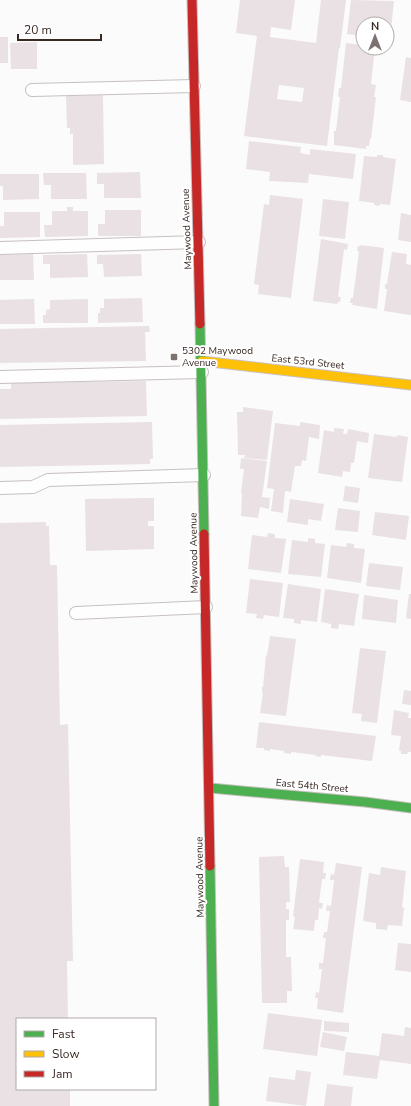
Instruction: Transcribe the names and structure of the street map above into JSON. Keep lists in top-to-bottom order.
{
  "streets": {
    "street": ["Maywood Avenue", "East 53rd Street", "East 54th Street"]
  },
  "crossings": [
    ["Maywood Avenue", "East 53rd Street"],
    ["Maywood Avenue", "East 54th Street"]
  ],
  "places": {
    "transit": ["5302 Maywood Avenue"]
  },
  "legend": ["Fast", "Slow", "Jam"],
  "scale_bar": "20 m",
  "north": "top"
}
